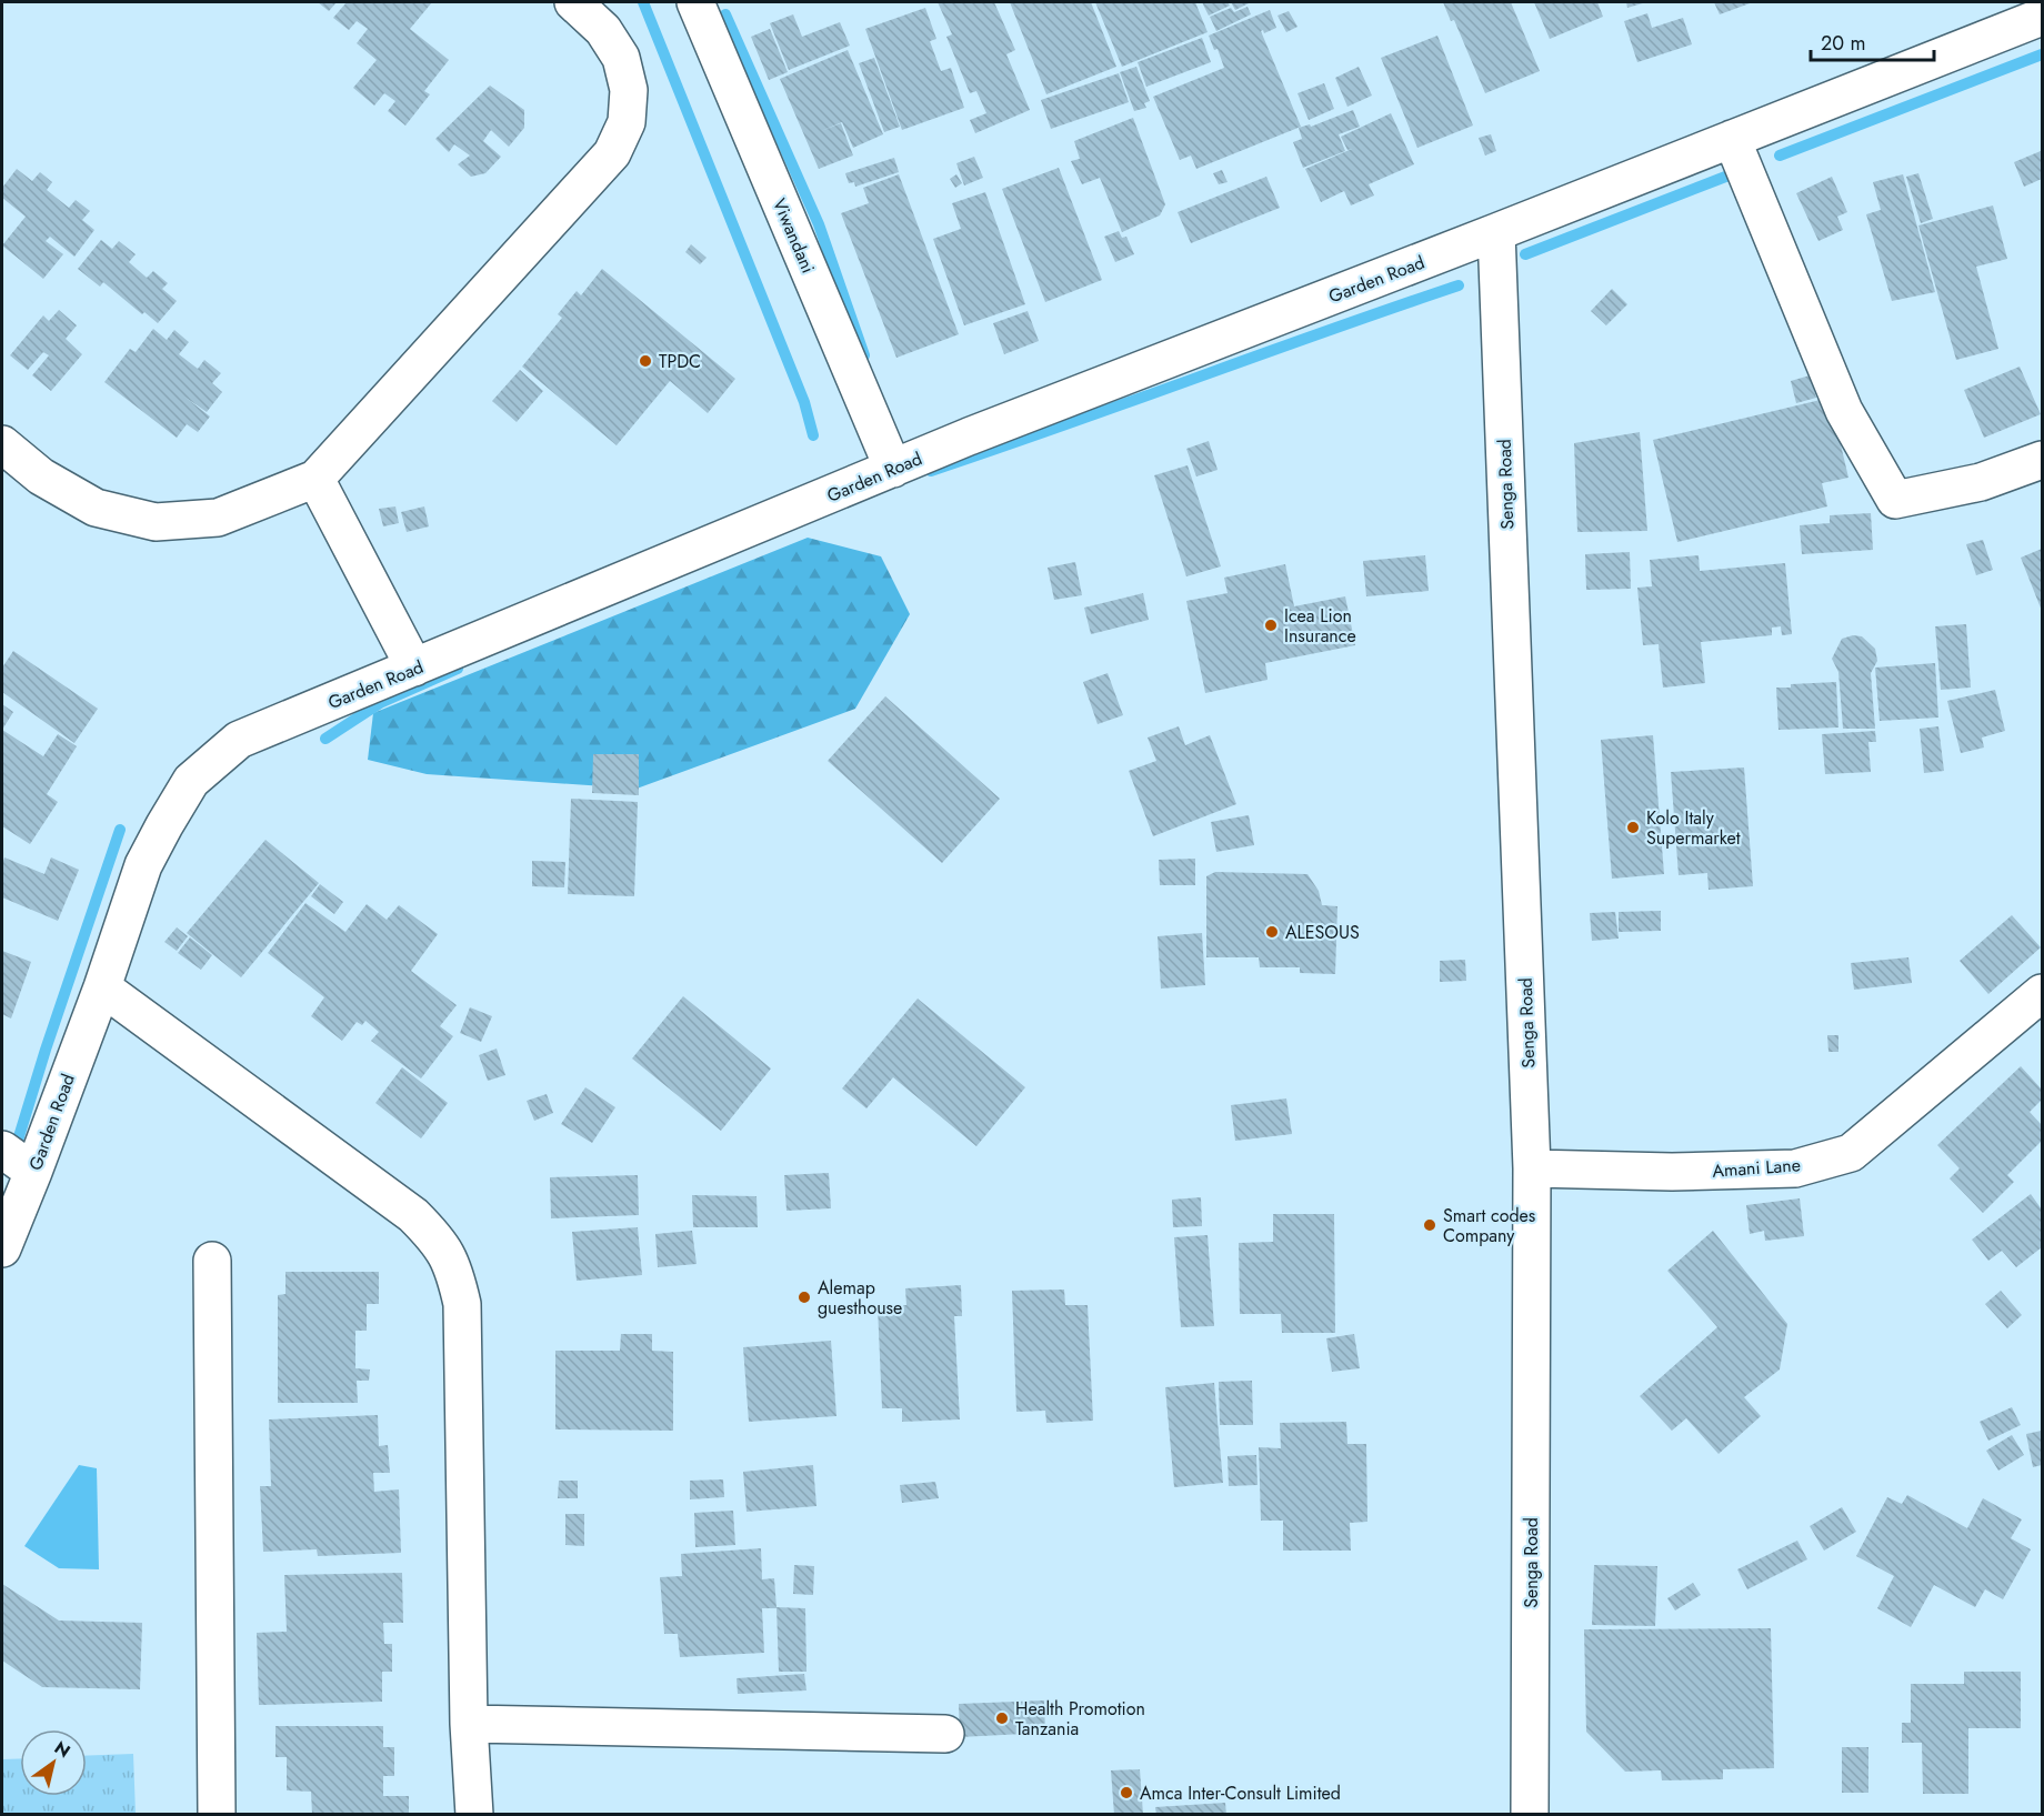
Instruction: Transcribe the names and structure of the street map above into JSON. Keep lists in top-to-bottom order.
{
  "streets": {
    "street": [
      "Viwandani",
      "Garden Road",
      "Senga Road",
      "Amani Lane"
    ]
  },
  "crossings": [
    ["Viwandani", "Garden Road"],
    ["Garden Road", "Senga Road"],
    ["Senga Road", "Amani Lane"]
  ],
  "places": [
    "TPDC",
    "Icea Lion Insurance",
    "Kolo Italy Supermarket",
    "ALESOUS",
    "Smart codes Company",
    "Alemap guesthouse",
    "Health Promotion Tanzania",
    "Amca Inter-Consult Limited"
  ],
  "scale_bar": "20 m",
  "north": "top right"
}
